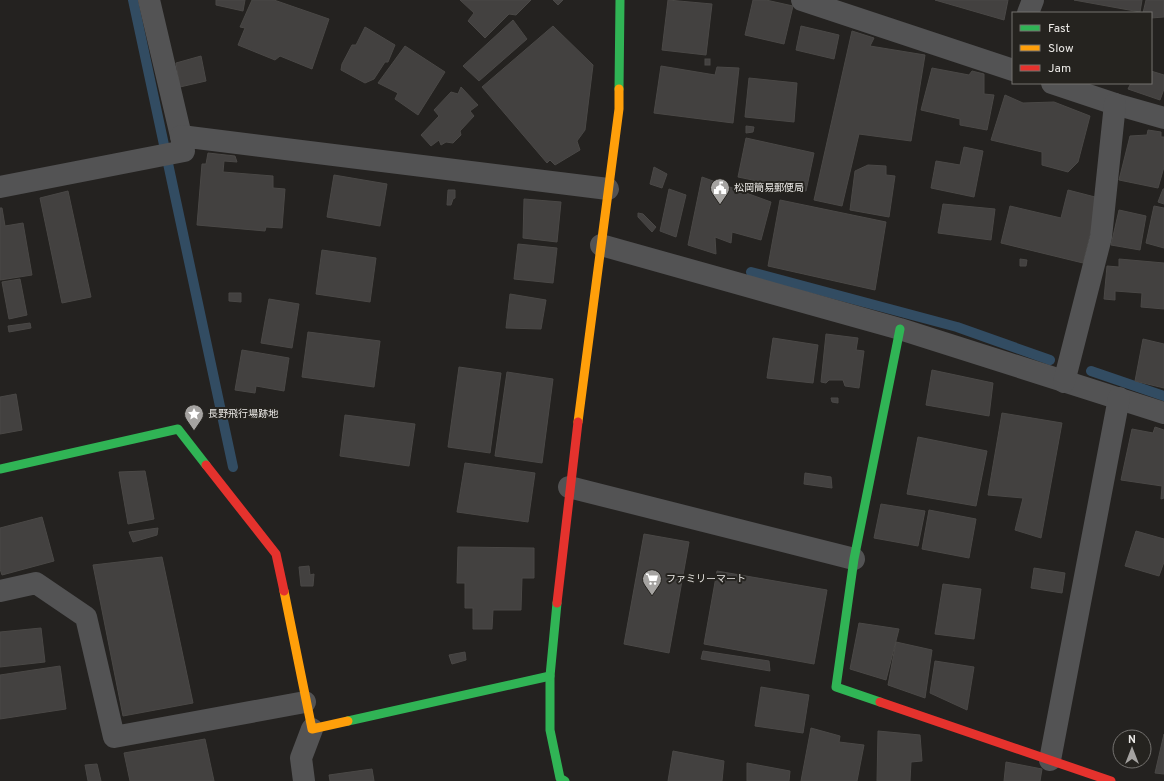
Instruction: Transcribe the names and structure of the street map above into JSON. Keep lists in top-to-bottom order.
{
  "places": {
    "public building": ["松岡簡易郵便局"],
    "place": ["長野飛行場跡地"],
    "supermarket": ["ファミリーマート"]
  },
  "legend": ["Fast", "Slow", "Jam"],
  "north": "top"
}
